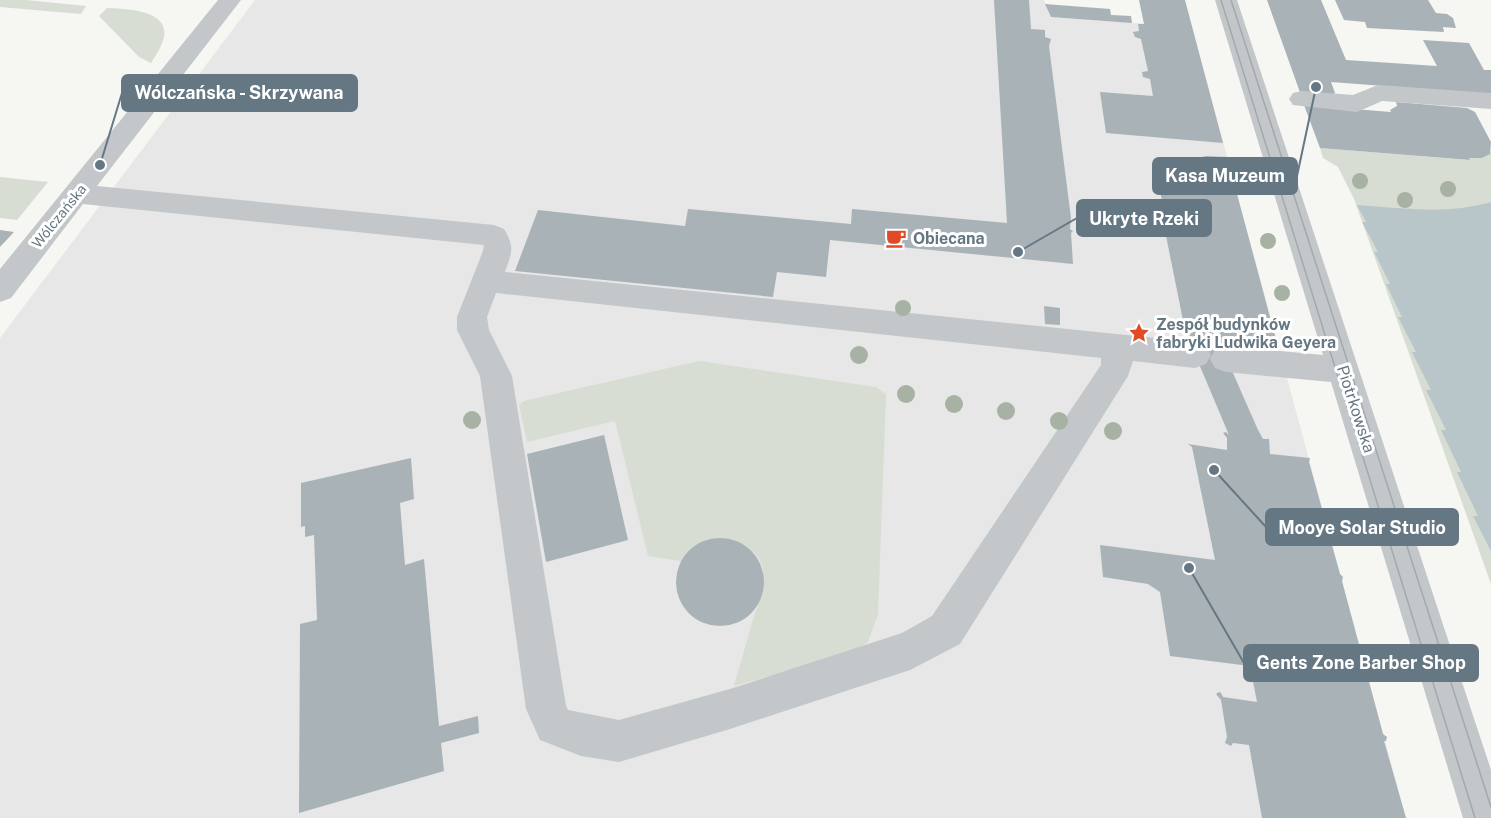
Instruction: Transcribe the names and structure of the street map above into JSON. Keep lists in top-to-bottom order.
{
  "streets": {
    "street": ["Wólczańska", "Piotrkowska"]
  },
  "places": {
    "other": [
      "Kasa Muzeum",
      "Wólczańska - Skrzywana",
      "Ukryte Rzeki",
      "Mooye Solar Studio",
      "Gents Zone Barber Shop"
    ],
    "cafe": ["Obiecana"],
    "place": ["Zespół budynków fabryki Ludwika Geyera"]
  }
}
